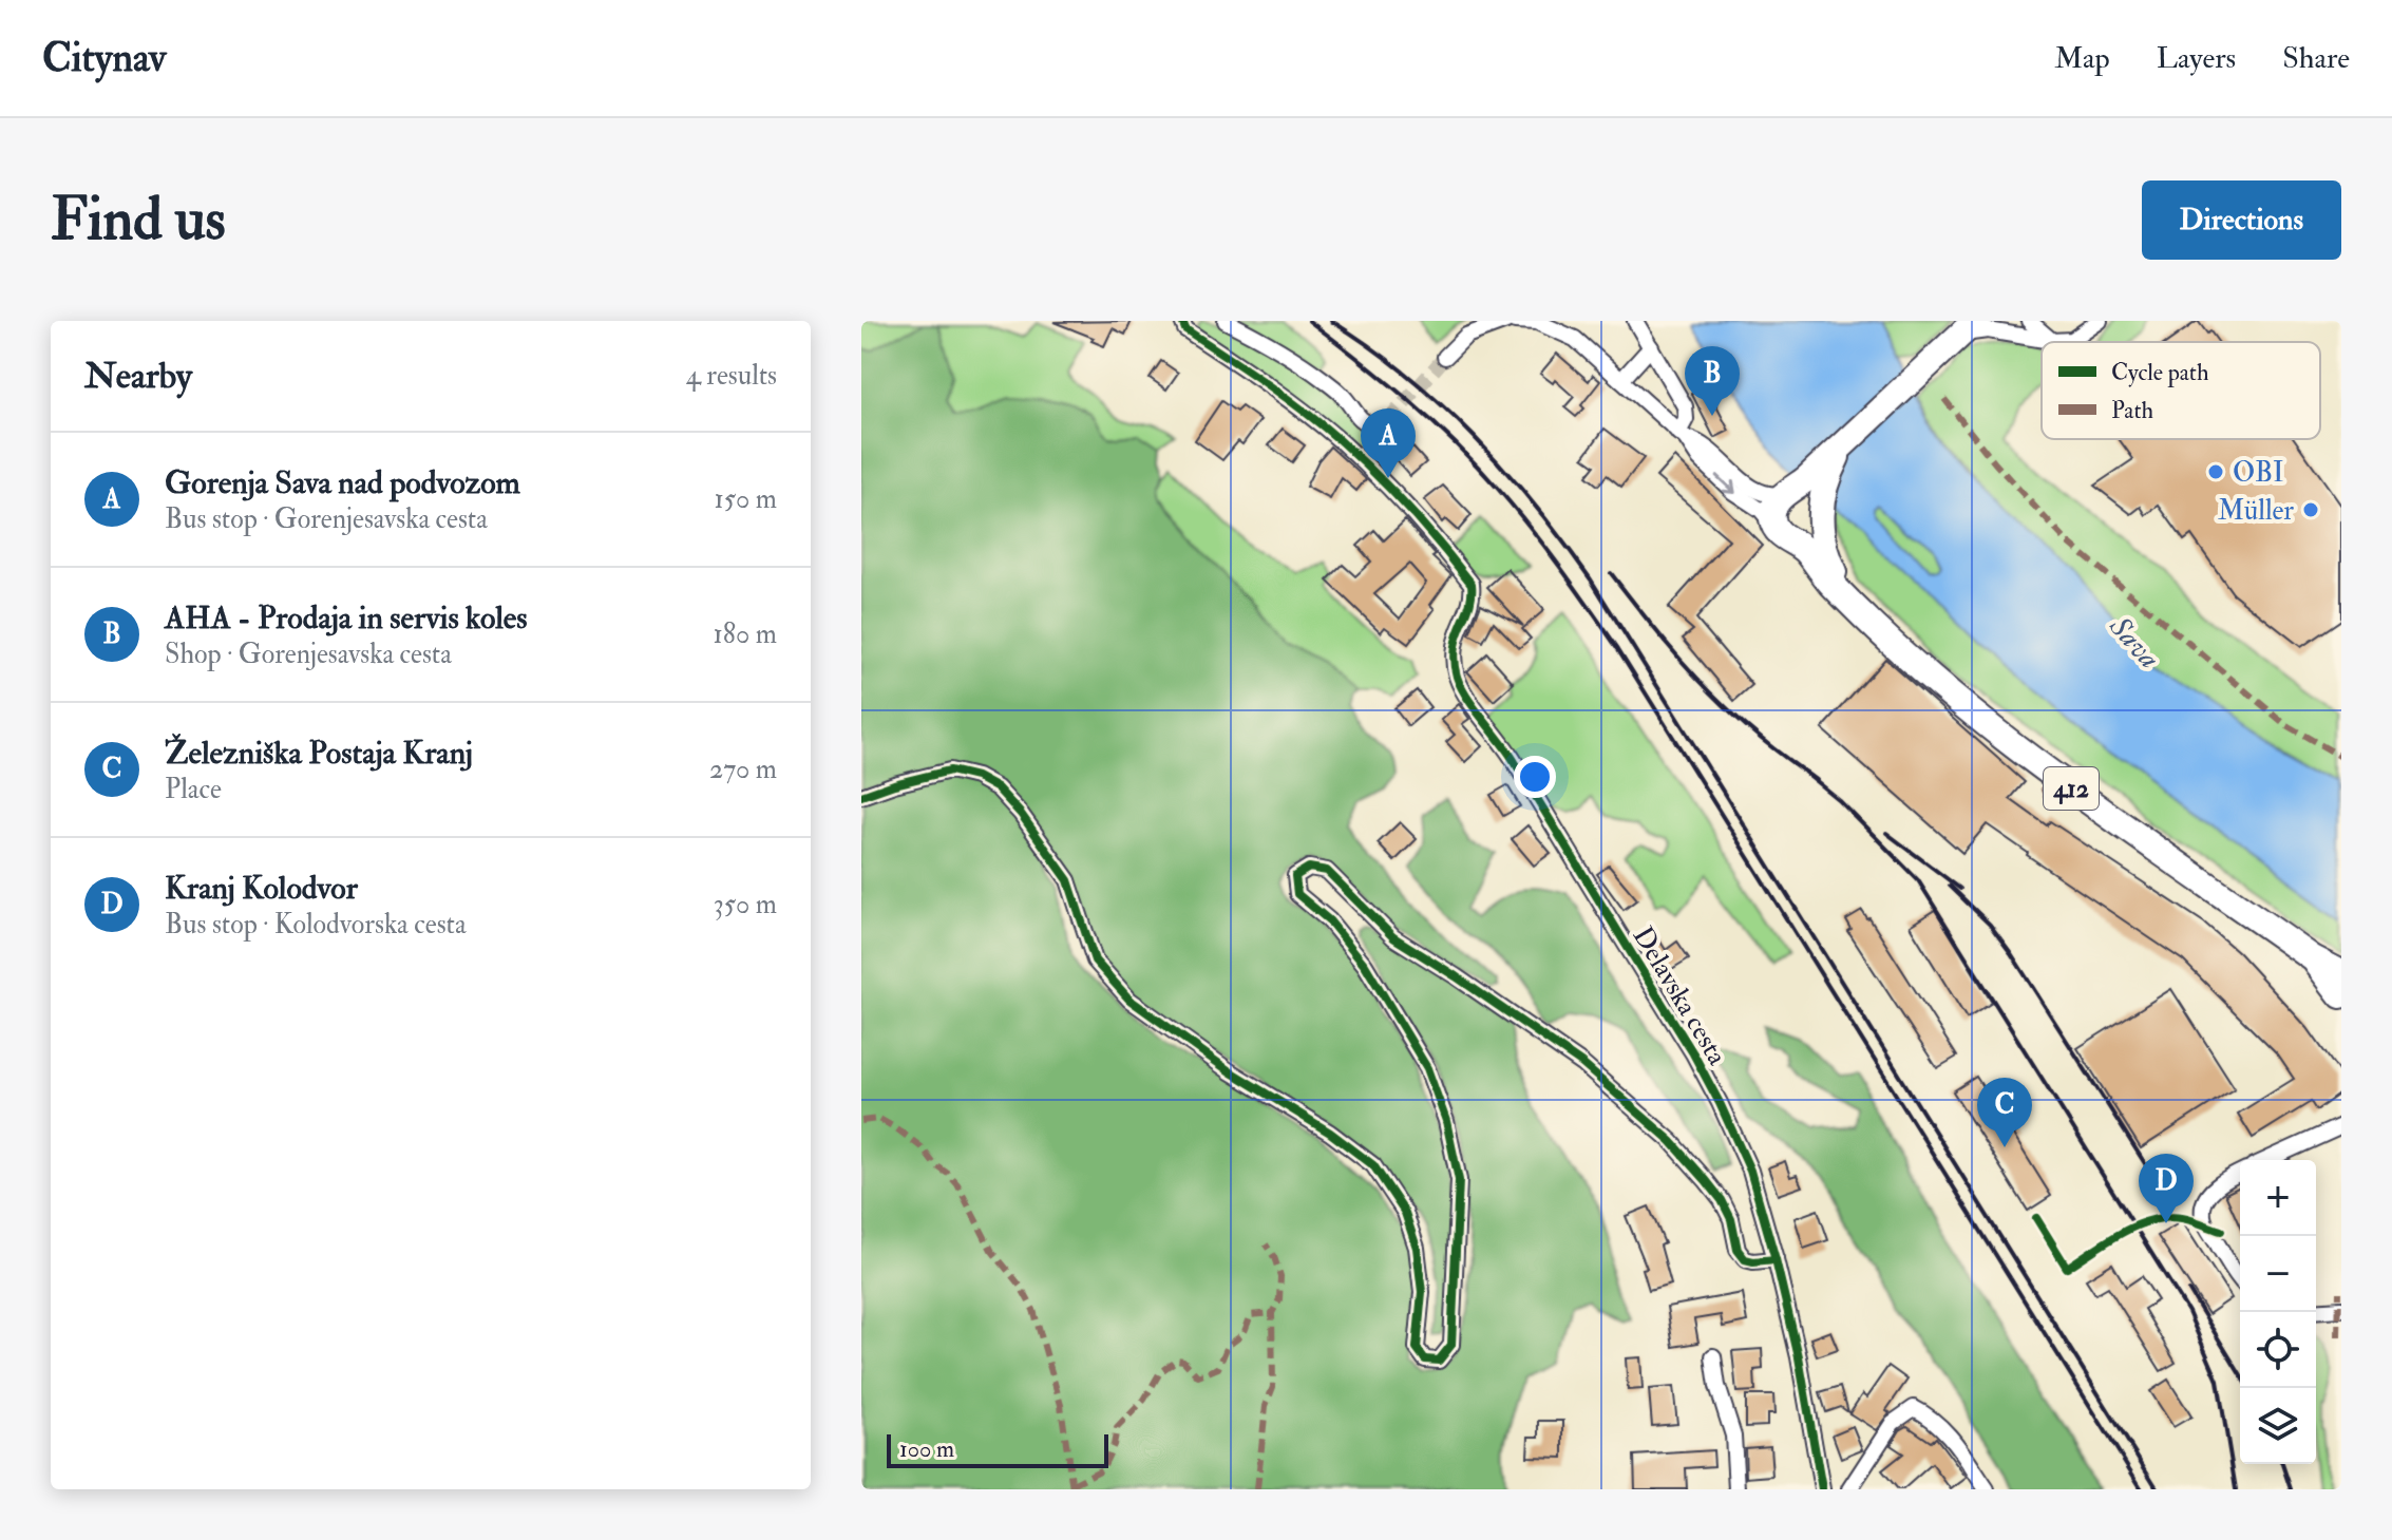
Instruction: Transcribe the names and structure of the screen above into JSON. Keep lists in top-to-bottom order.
{
  "streets": {
    "main road": ["412"],
    "street": ["Delavska cesta"]
  },
  "water": ["Sava"],
  "places": ["OBI", "Müller"],
  "legend": ["Cycle path", "Path"],
  "scale_bar": "100 m",
  "page": {
    "header": "Citynav",
    "nav": ["Map", "Layers", "Share"],
    "buttons": "Directions",
    "title": "Find us",
    "heading": ["Nearby", "4 results"],
    "pins": [
      "B",
      "A",
      "C",
      "D"
    ],
    "list": [
      {
        "mark": "A",
        "name": "Gorenja Sava nad podvozom",
        "note": "Bus stop · Gorenjesavska cesta",
        "value": "150 m"
      },
      {
        "mark": "B",
        "name": "AHA - Prodaja in servis koles",
        "note": "Shop · Gorenjesavska cesta",
        "value": "180 m"
      },
      {
        "mark": "C",
        "name": "Železniška Postaja Kranj",
        "note": "Place",
        "value": "270 m"
      },
      {
        "mark": "D",
        "name": "Kranj Kolodvor",
        "note": "Bus stop · Kolodvorska cesta",
        "value": "350 m"
      }
    ],
    "map_buttons": ["+", "−"],
    "scale": "100 m"
  }
}
